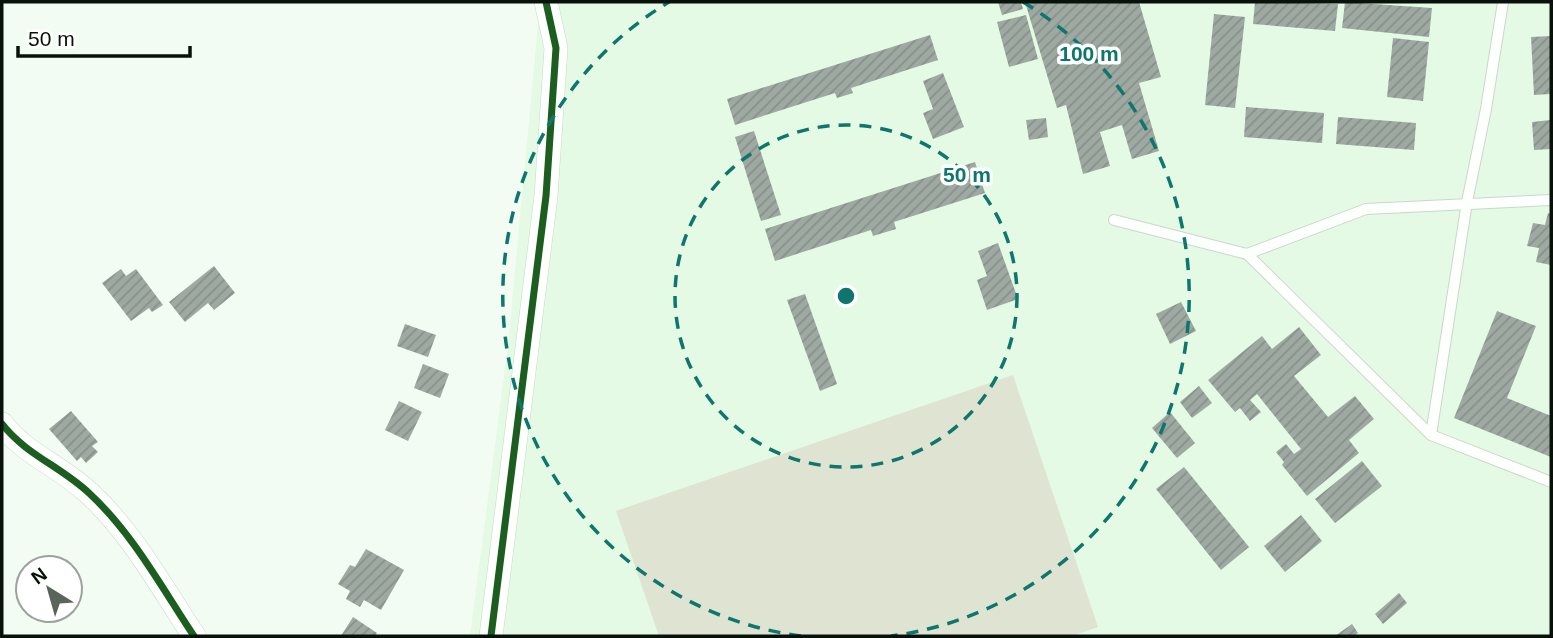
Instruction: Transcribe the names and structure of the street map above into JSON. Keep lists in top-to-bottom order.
{
  "scale_bar": "50 m",
  "north": "top left",
  "rings": ["100 m", "50 m"]
}
